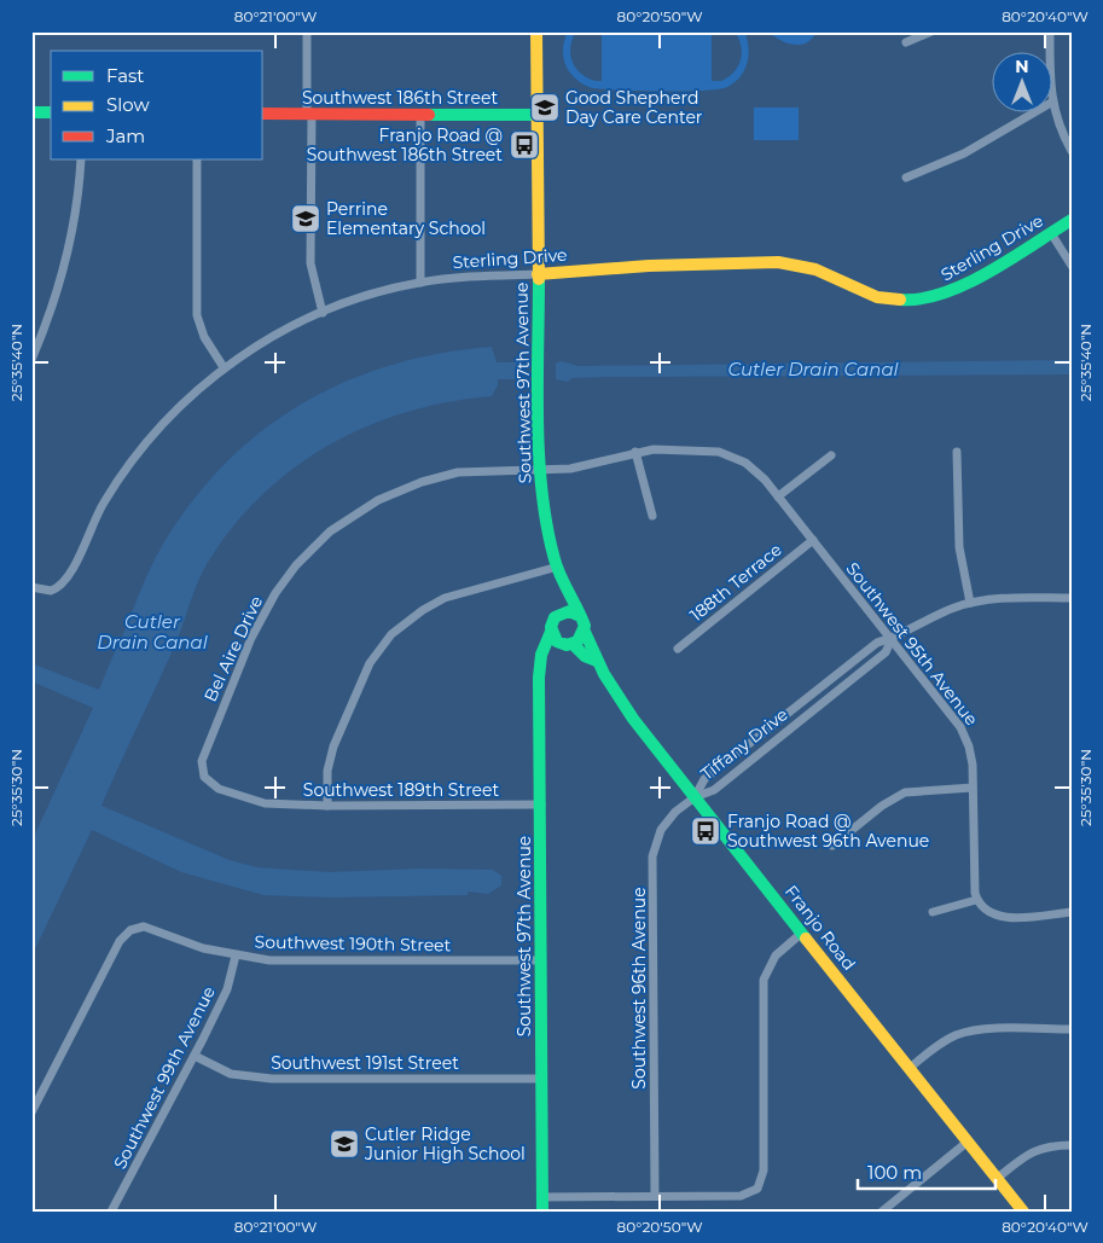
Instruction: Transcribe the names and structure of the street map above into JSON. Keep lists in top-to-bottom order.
{
  "streets": {
    "street": [
      "Southwest 186th Street",
      "Sterling Drive",
      "Southwest 97th Avenue",
      "188th Terrace",
      "Southwest 95th Avenue",
      "Bel Aire Drive",
      "Tiffany Drive",
      "Southwest 189th Street",
      "Franjo Road",
      "Southwest 190th Street",
      "Southwest 96th Avenue",
      "Southwest 191st Street",
      "Southwest 99th Avenue"
    ]
  },
  "crossings": [
    ["Southwest 186th Street", "Southwest 97th Avenue"],
    ["Sterling Drive", "Southwest 97th Avenue"],
    ["Southwest 97th Avenue", "Bel Aire Drive"],
    ["Southwest 97th Avenue", "Southwest 189th Street"],
    ["Southwest 97th Avenue", "Franjo Road"],
    ["Southwest 97th Avenue", "Southwest 190th Street"],
    ["Southwest 97th Avenue", "Southwest 191st Street"],
    ["188th Terrace", "Southwest 95th Avenue"],
    ["Southwest 95th Avenue", "Bel Aire Drive"],
    ["Southwest 95th Avenue", "Tiffany Drive"],
    ["Bel Aire Drive", "Southwest 189th Street"],
    ["Tiffany Drive", "Franjo Road"],
    ["Tiffany Drive", "Southwest 96th Avenue"],
    ["Franjo Road", "Southwest 96th Avenue"],
    ["Southwest 190th Street", "Southwest 99th Avenue"],
    ["Southwest 191st Street", "Southwest 99th Avenue"]
  ],
  "water": ["Cutler Drain Canal"],
  "places": {
    "school or university": ["Good Shepherd Day Care Center", "Perrine Elementary School", "Cutler Ridge Junior High School"],
    "bus stop": ["Franjo Road @ Southwest 186th Street", "Franjo Road @ Southwest 96th Avenue"]
  },
  "legend": ["Fast", "Slow", "Jam"],
  "scale_bar": "100 m",
  "north": "top",
  "coordinates": [
    "80°21'00\"W",
    "80°20'50\"W",
    "80°20'40\"W",
    "25°35'40\"N",
    "25°35'30\"N"
  ]
}
